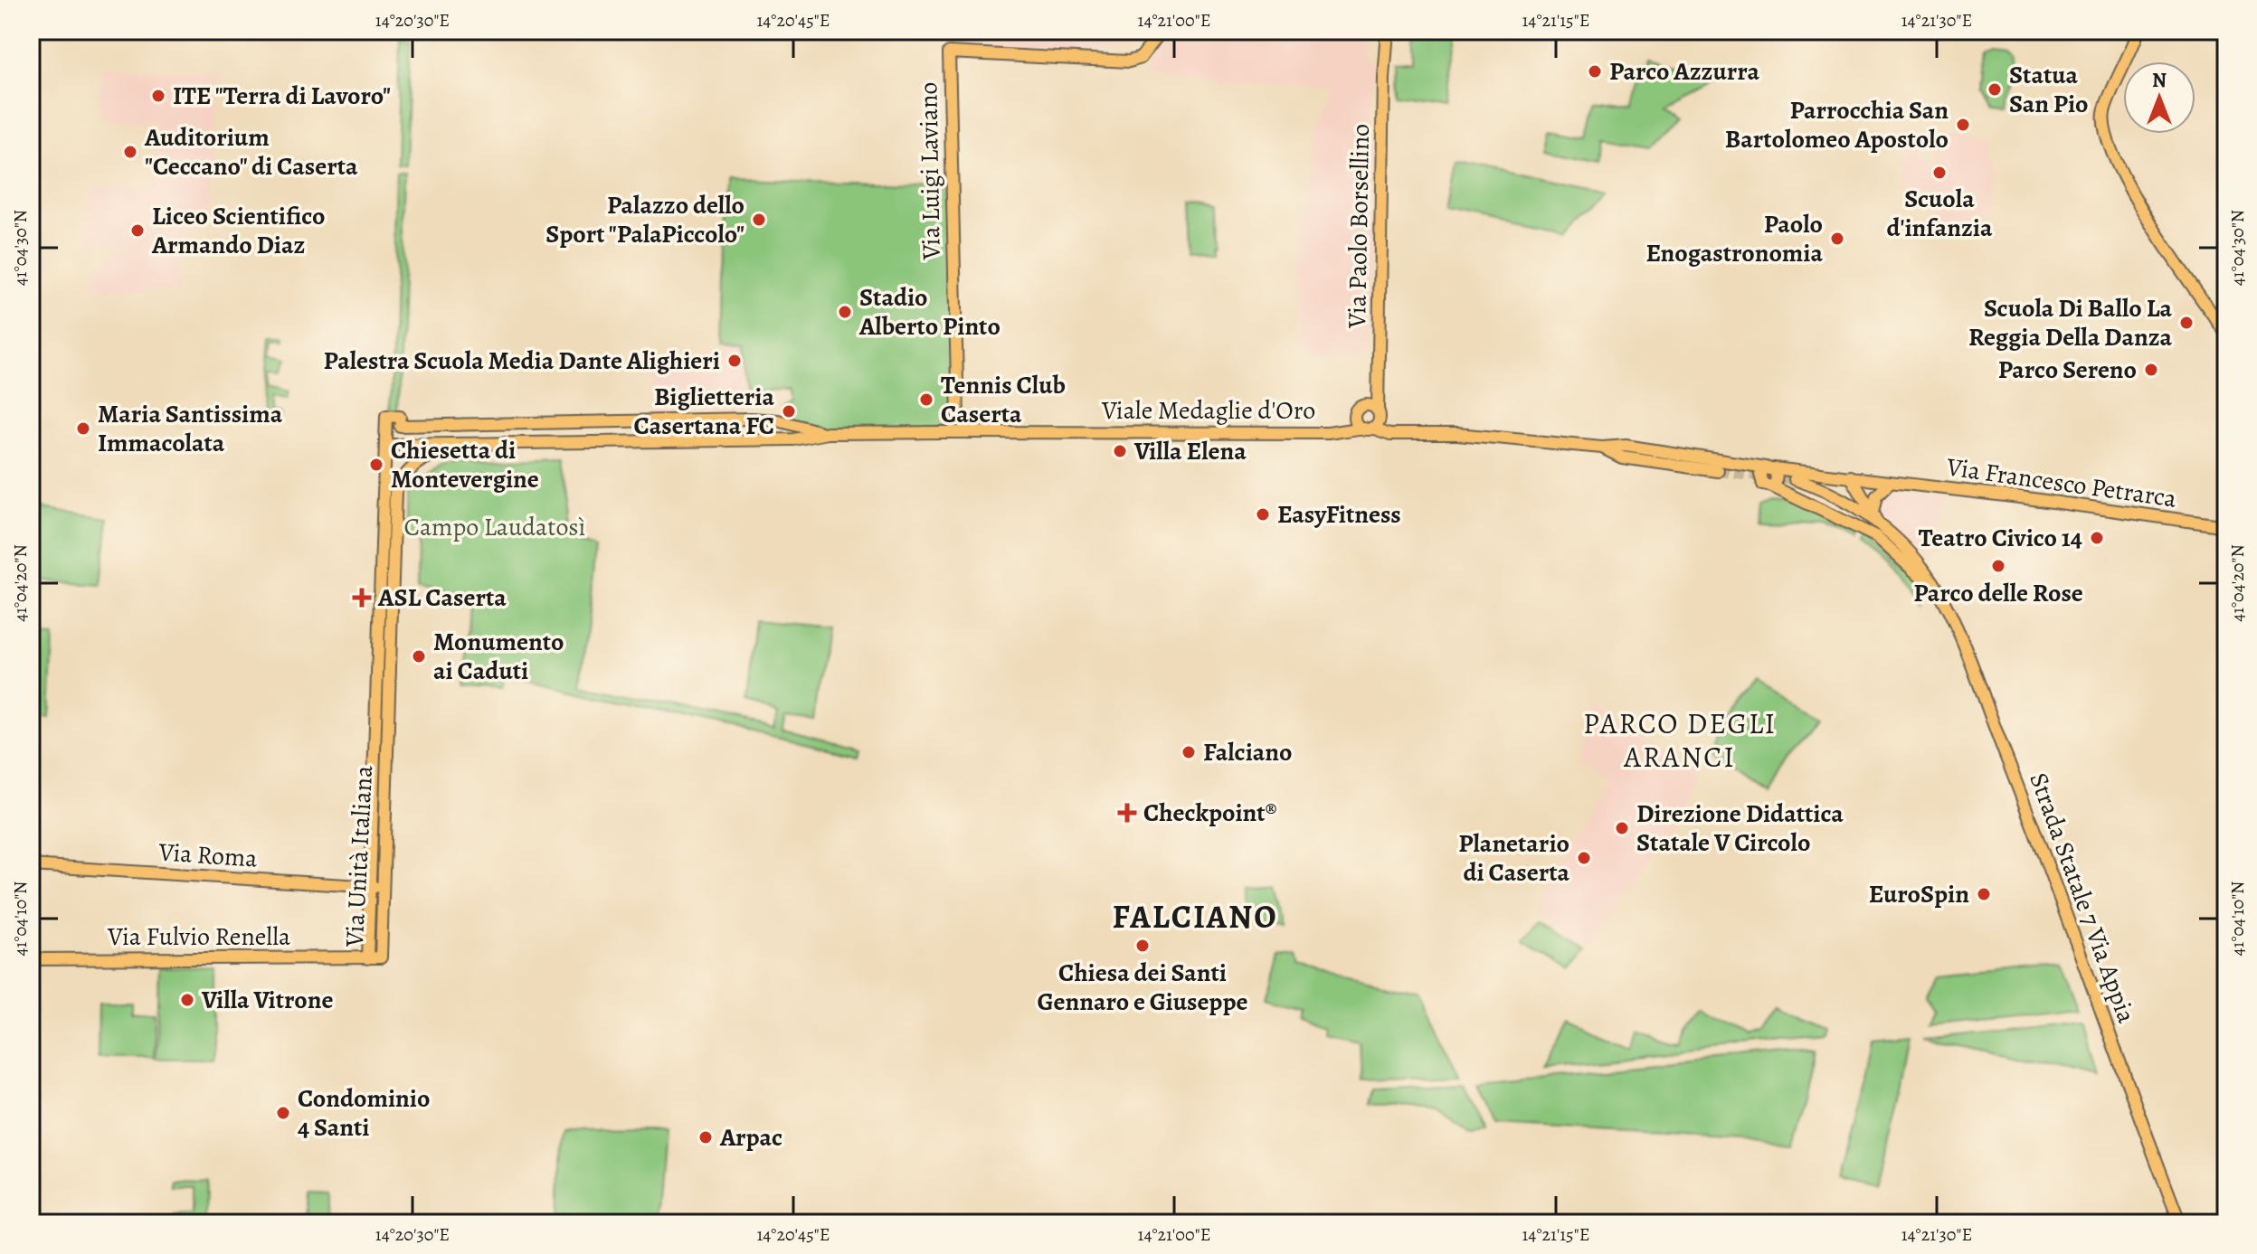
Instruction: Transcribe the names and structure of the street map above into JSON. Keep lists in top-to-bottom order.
{
  "streets": {
    "main road": [
      "Via Luigi Laviano",
      "Via Paolo Borsellino",
      "Viale Medaglie d'Oro",
      "Via Francesco Petrarca",
      "Via Roma",
      "Via Unità Italiana",
      "Strada Statale 7 Via Appia",
      "Via Fulvio Renella"
    ]
  },
  "crossings": [
    ["Via Paolo Borsellino", "Viale Medaglie d'Oro"],
    ["Viale Medaglie d'Oro", "Via Francesco Petrarca"],
    ["Viale Medaglie d'Oro", "Via Unità Italiana"],
    ["Via Francesco Petrarca", "Strada Statale 7 Via Appia"],
    ["Via Roma", "Via Unità Italiana"],
    ["Via Unità Italiana", "Via Fulvio Renella"]
  ],
  "districts": ["PARCO DEGLI ARANCI", "FALCIANO"],
  "parks": ["Campo Laudatosì"],
  "places": {
    "other": [
      "Parco Azzurra",
      "Statua San Pio",
      "ITE \"Terra di Lavoro\"",
      "Parrocchia San Bartolomeo Apostolo",
      "Auditorium \"Ceccano\" di Caserta",
      "Scuola d'infanzia",
      "Palazzo dello Sport \"PalaPiccolo\"",
      "Liceo Scientifico Armando Diaz",
      "Paolo Enogastronomia",
      "Stadio Alberto Pinto",
      "Scuola Di Ballo La Reggia Della Danza",
      "Palestra Scuola Media Dante Alighieri",
      "Parco Sereno",
      "Tennis Club Caserta",
      "Biglietteria Casertana FC",
      "Maria Santissima Immacolata",
      "Villa Elena",
      "Chiesetta di Montevergine",
      "EasyFitness",
      "Teatro Civico 14",
      "Parco delle Rose",
      "Monumento ai Caduti",
      "Falciano",
      "Direzione Didattica Statale V Circolo",
      "Planetario di Caserta",
      "EuroSpin",
      "Chiesa dei Santi Gennaro e Giuseppe",
      "Villa Vitrone",
      "Condominio 4 Santi",
      "Arpac"
    ],
    "health": ["ASL Caserta", "Checkpoint®"]
  },
  "north": "top",
  "coordinates": [
    "14°20'30\"E",
    "14°20'45\"E",
    "14°21'00\"E",
    "14°21'15\"E",
    "14°21'30\"E",
    "41°04'30\"N",
    "41°04'20\"N",
    "41°04'10\"N"
  ]
}
